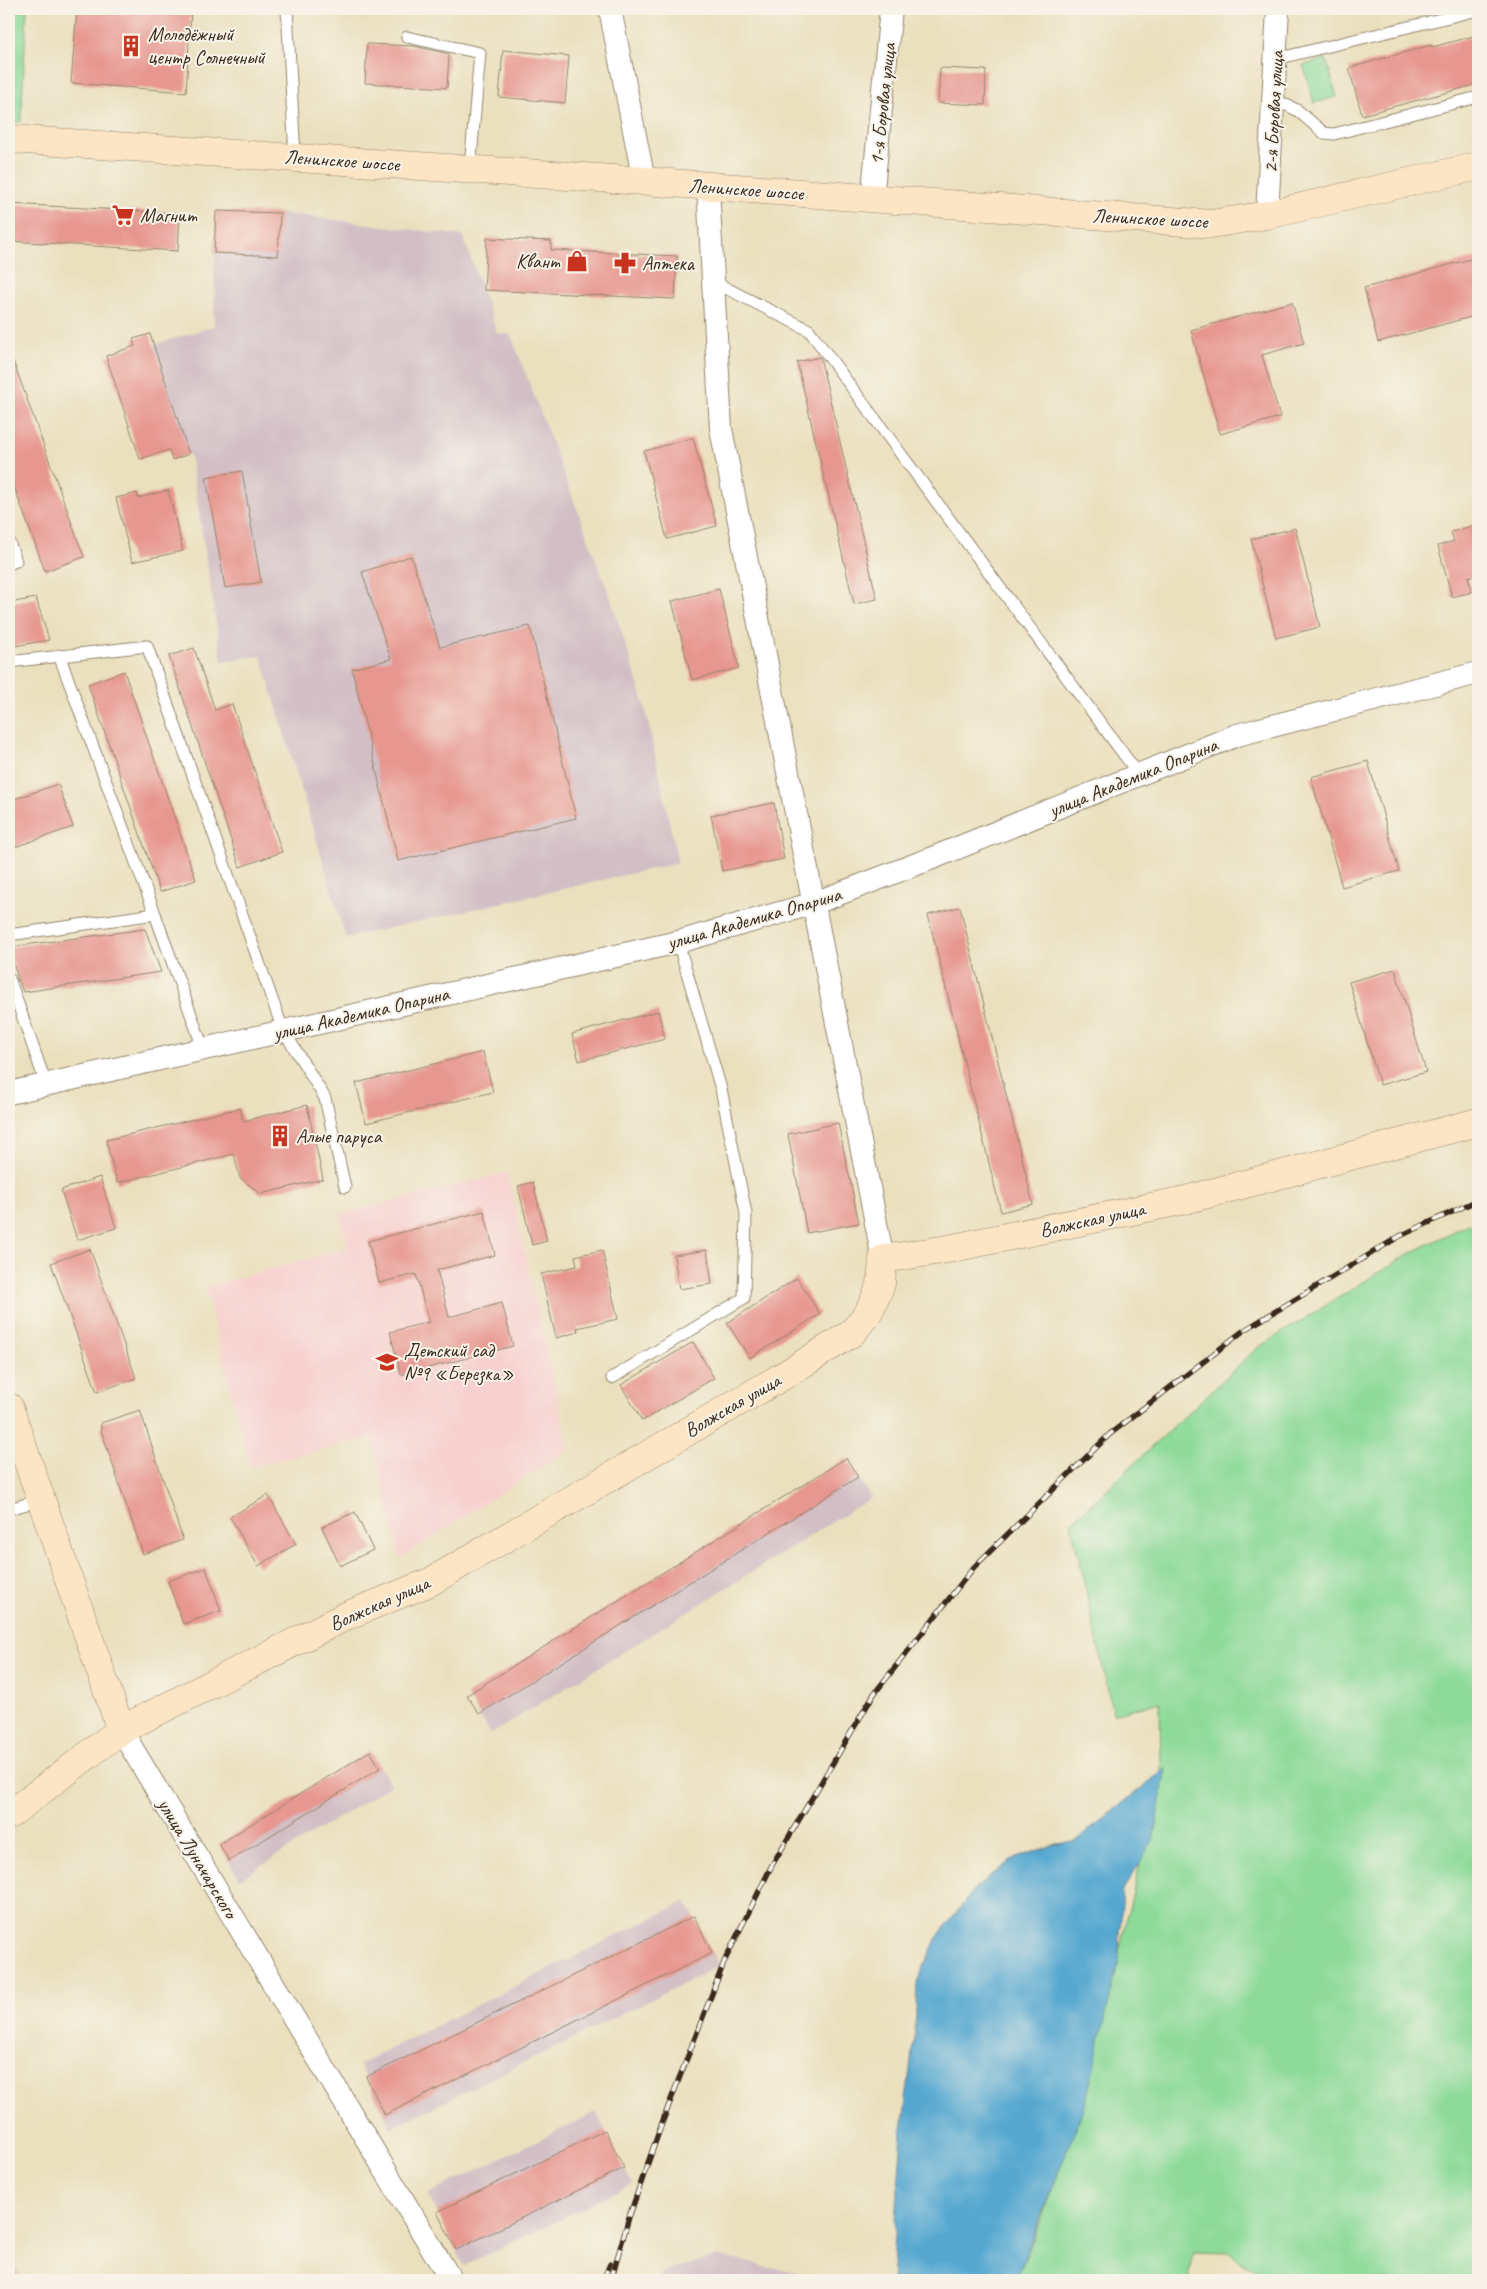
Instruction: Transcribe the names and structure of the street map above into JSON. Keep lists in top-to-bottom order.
{
  "streets": {
    "street": [
      "1-я Боровая улица",
      "2-я Боровая улица",
      "Ленинское шоссе",
      "улица Академика Опарина",
      "Волжская улица",
      "улица Луначарского"
    ]
  },
  "crossings": [
    ["1-я Боровая улица", "Ленинское шоссе"],
    ["2-я Боровая улица", "Ленинское шоссе"],
    ["Волжская улица", "улица Луначарского"]
  ],
  "places": {
    "building": ["Молодёжный центр Солнечный", "Алые паруса"],
    "supermarket": ["Магнит"],
    "shop": ["Квант"],
    "pharmacy": ["Аптека"],
    "school or university": ["Детский сад №9 «Березка»"]
  }
}
